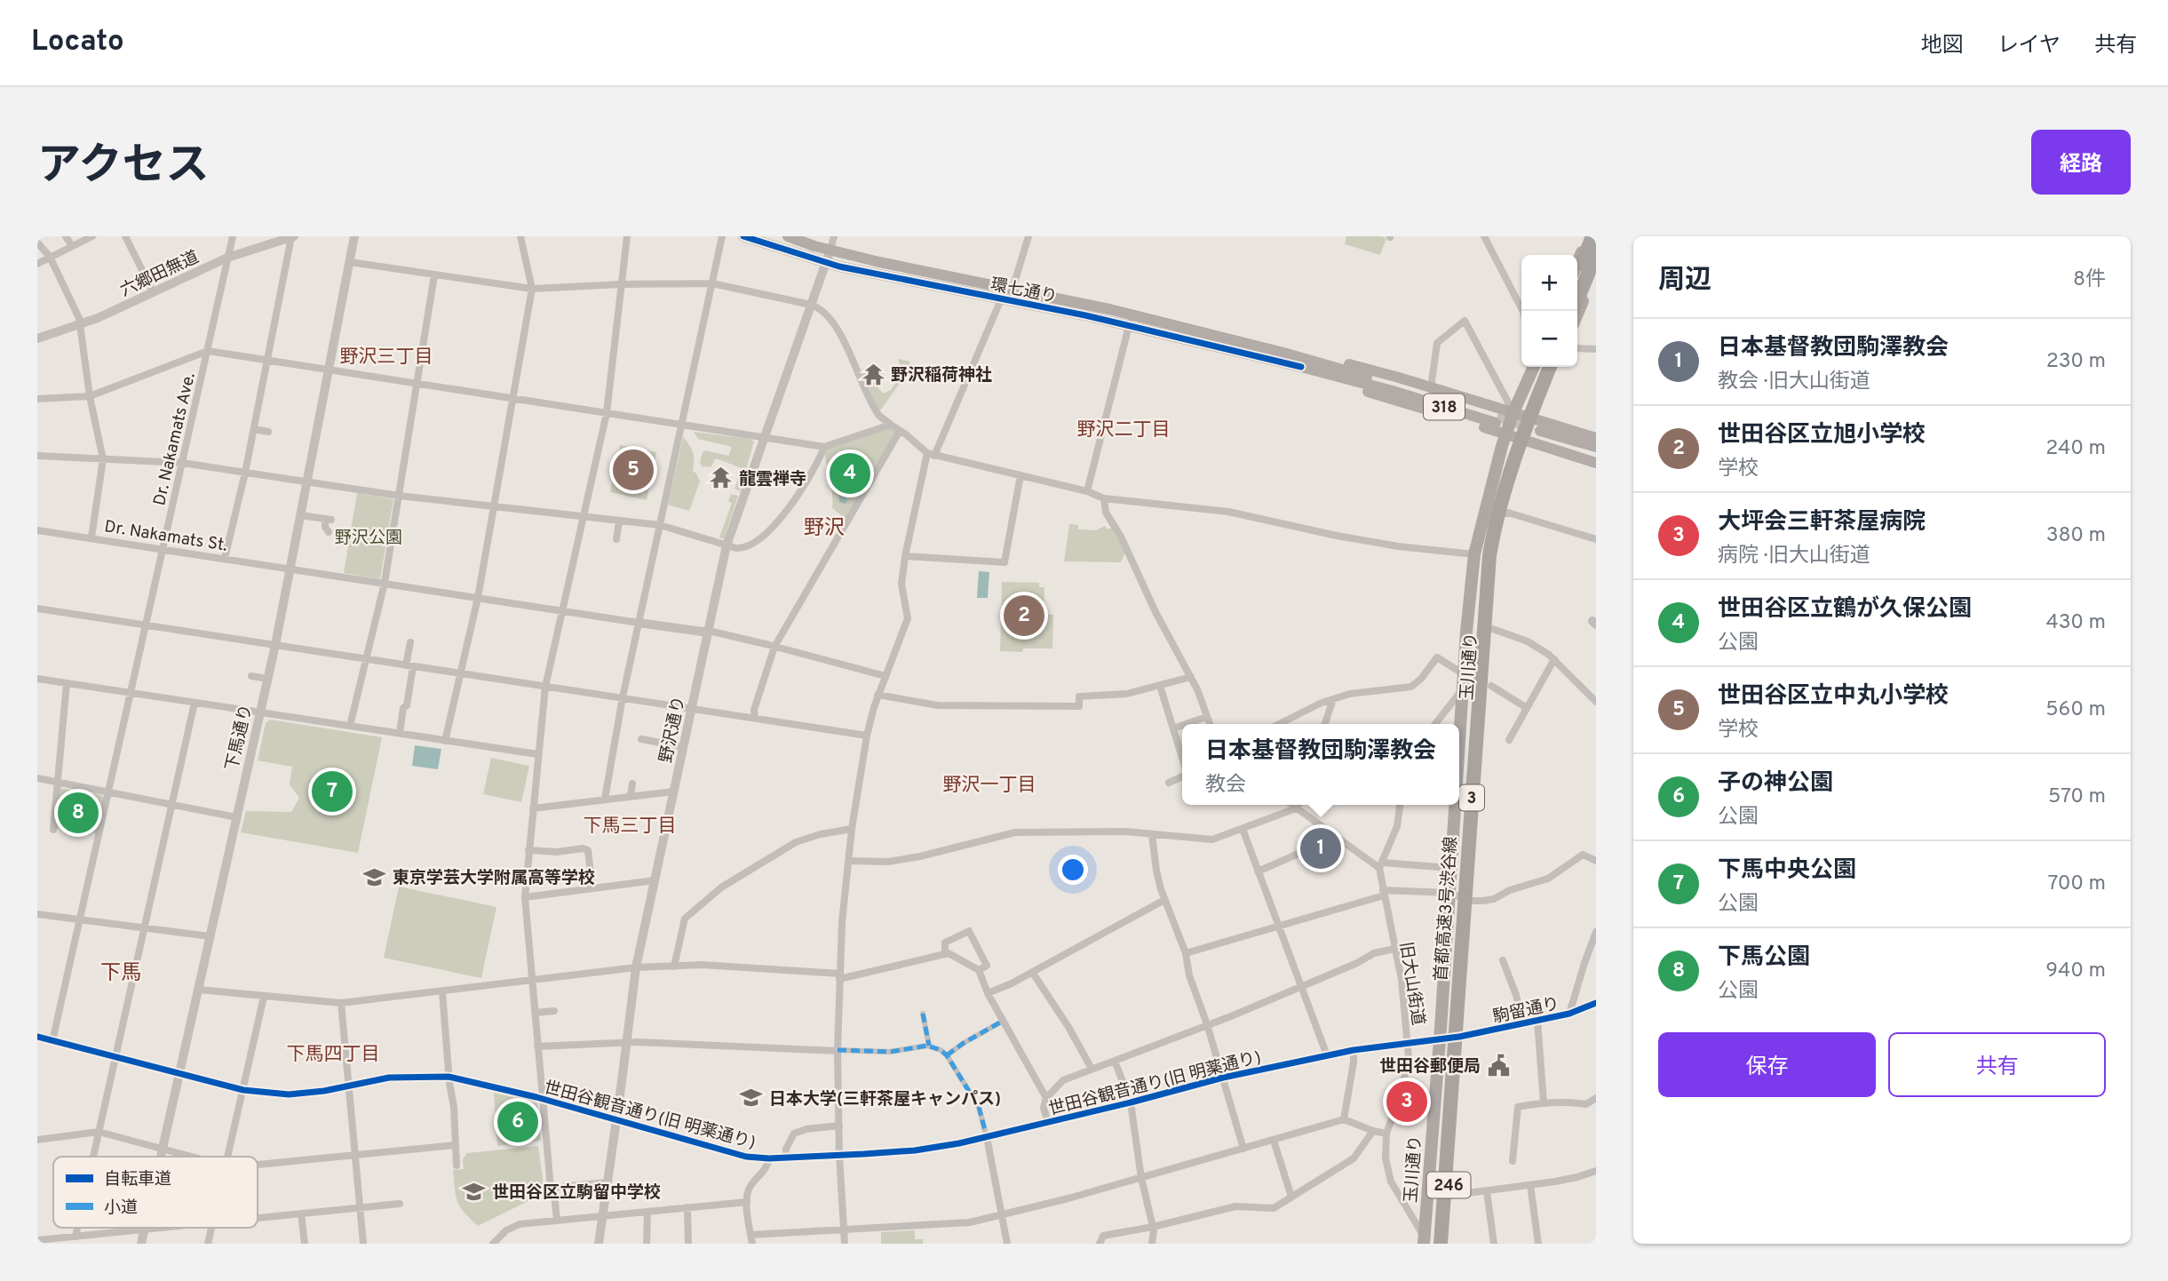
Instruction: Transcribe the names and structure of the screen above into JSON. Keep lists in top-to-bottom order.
{
  "streets": {
    "highway": [
      "玉川通り",
      "3",
      "首都高速3号渋谷線",
      "246"
    ],
    "main road": ["環七通り", "318"],
    "street": [
      "六郷田無道",
      "Dr. Nakamats Ave.",
      "Dr. Nakamats St.",
      "野沢通り",
      "下馬通り",
      "旧大山街道",
      "駒留通り",
      "世田谷観音通り(旧 明薬通り)"
    ]
  },
  "crossings": [
    ["六郷田無道", "Dr. Nakamats Ave."],
    ["環七通り", "野沢通り"],
    ["Dr. Nakamats Ave.", "Dr. Nakamats St."],
    ["Dr. Nakamats Ave.", "世田谷観音通り(旧 明薬通り)"],
    ["Dr. Nakamats St.", "下馬通り"],
    ["玉川通り", "首都高速3号渋谷線"],
    ["玉川通り", "旧大山街道"],
    ["玉川通り", "駒留通り"],
    ["玉川通り", "世田谷観音通り(旧 明薬通り)"],
    ["野沢通り", "世田谷観音通り(旧 明薬通り)"],
    ["下馬通り", "世田谷観音通り(旧 明薬通り)"],
    ["首都高速3号渋谷線", "旧大山街道"],
    ["旧大山街道", "世田谷観音通り(旧 明薬通り)"],
    ["駒留通り", "世田谷観音通り(旧 明薬通り)"]
  ],
  "districts": [
    "野沢三丁目",
    "野沢二丁目",
    "野沢",
    "野沢一丁目",
    "下馬三丁目",
    "下馬",
    "下馬四丁目"
  ],
  "parks": ["野沢公園"],
  "places": {
    "temple": ["野沢稲荷神社", "龍雲禅寺"],
    "school or university": ["東京学芸大学附属高等学校", "日本大学(三軒茶屋キャンパス)", "世田谷区立駒留中学校"],
    "public building": ["世田谷郵便局"]
  },
  "legend": ["自転車道", "小道"],
  "page": {
    "header": "Locato",
    "nav": ["地図", "レイヤ", "共有"],
    "title": "アクセス",
    "buttons": [
      "経路",
      ["保存", "共有"]
    ],
    "heading": ["周辺", "8件"],
    "map_buttons": ["+", "−"],
    "list": [
      {
        "mark": "1",
        "name": "日本基督教団駒澤教会",
        "note": "教会 · 旧大山街道",
        "value": "230 m"
      },
      {
        "mark": "2",
        "name": "世田谷区立旭小学校",
        "note": "学校",
        "value": "240 m"
      },
      {
        "mark": "3",
        "name": "大坪会三軒茶屋病院",
        "note": "病院 · 旧大山街道",
        "value": "380 m"
      },
      {
        "mark": "4",
        "name": "世田谷区立鶴が久保公園",
        "note": "公園",
        "value": "430 m"
      },
      {
        "mark": "5",
        "name": "世田谷区立中丸小学校",
        "note": "学校",
        "value": "560 m"
      },
      {
        "mark": "6",
        "name": "子の神公園",
        "note": "公園",
        "value": "570 m"
      },
      {
        "mark": "7",
        "name": "下馬中央公園",
        "note": "公園",
        "value": "700 m"
      },
      {
        "mark": "8",
        "name": "下馬公園",
        "note": "公園",
        "value": "940 m"
      }
    ],
    "pins": [
      "5",
      "4",
      "2",
      "7",
      "8",
      "1",
      "3",
      "6"
    ],
    "popup": ["日本基督教団駒澤教会", "教会"]
  }
}
